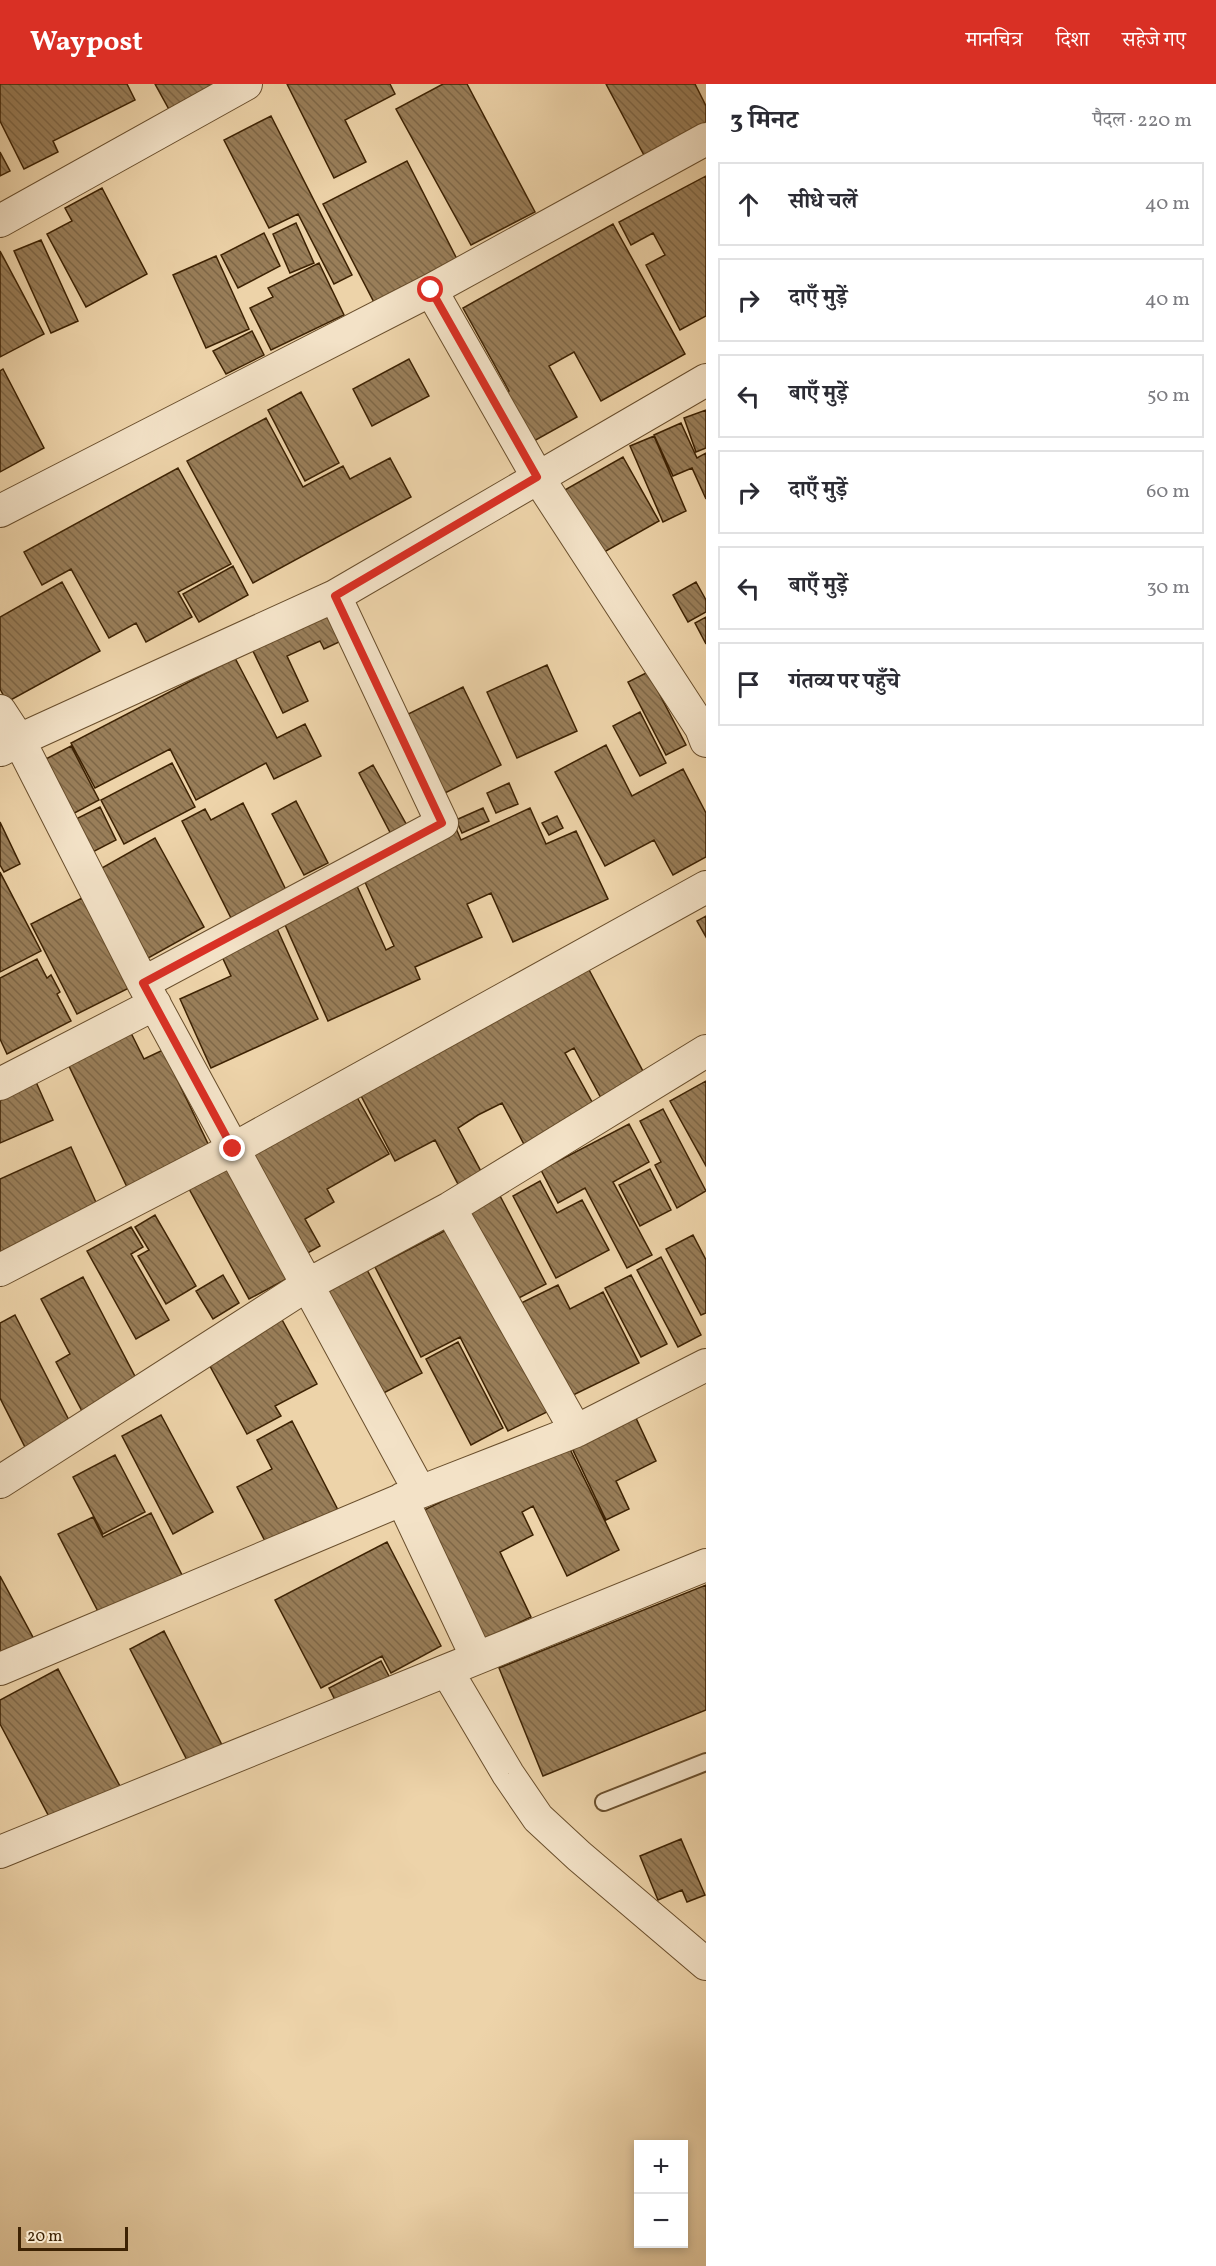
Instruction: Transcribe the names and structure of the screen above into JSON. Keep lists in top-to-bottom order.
{
  "scale_bar": "20 m",
  "page": {
    "header": "Waypost",
    "nav": ["मानचित्र", "दिशा", "सहेजे गए"],
    "heading": ["3 मिनट", "पैदल · 220 m"],
    "list": [
      ["सीधे चलें", "40 m"],
      ["दाएँ मुड़ें", "40 m"],
      ["बाएँ मुड़ें", "50 m"],
      ["दाएँ मुड़ें", "60 m"],
      ["बाएँ मुड़ें", "30 m"],
      "गंतव्य पर पहुँचे"
    ],
    "map_buttons": ["+", "−"],
    "scale": "20 m"
  }
}
